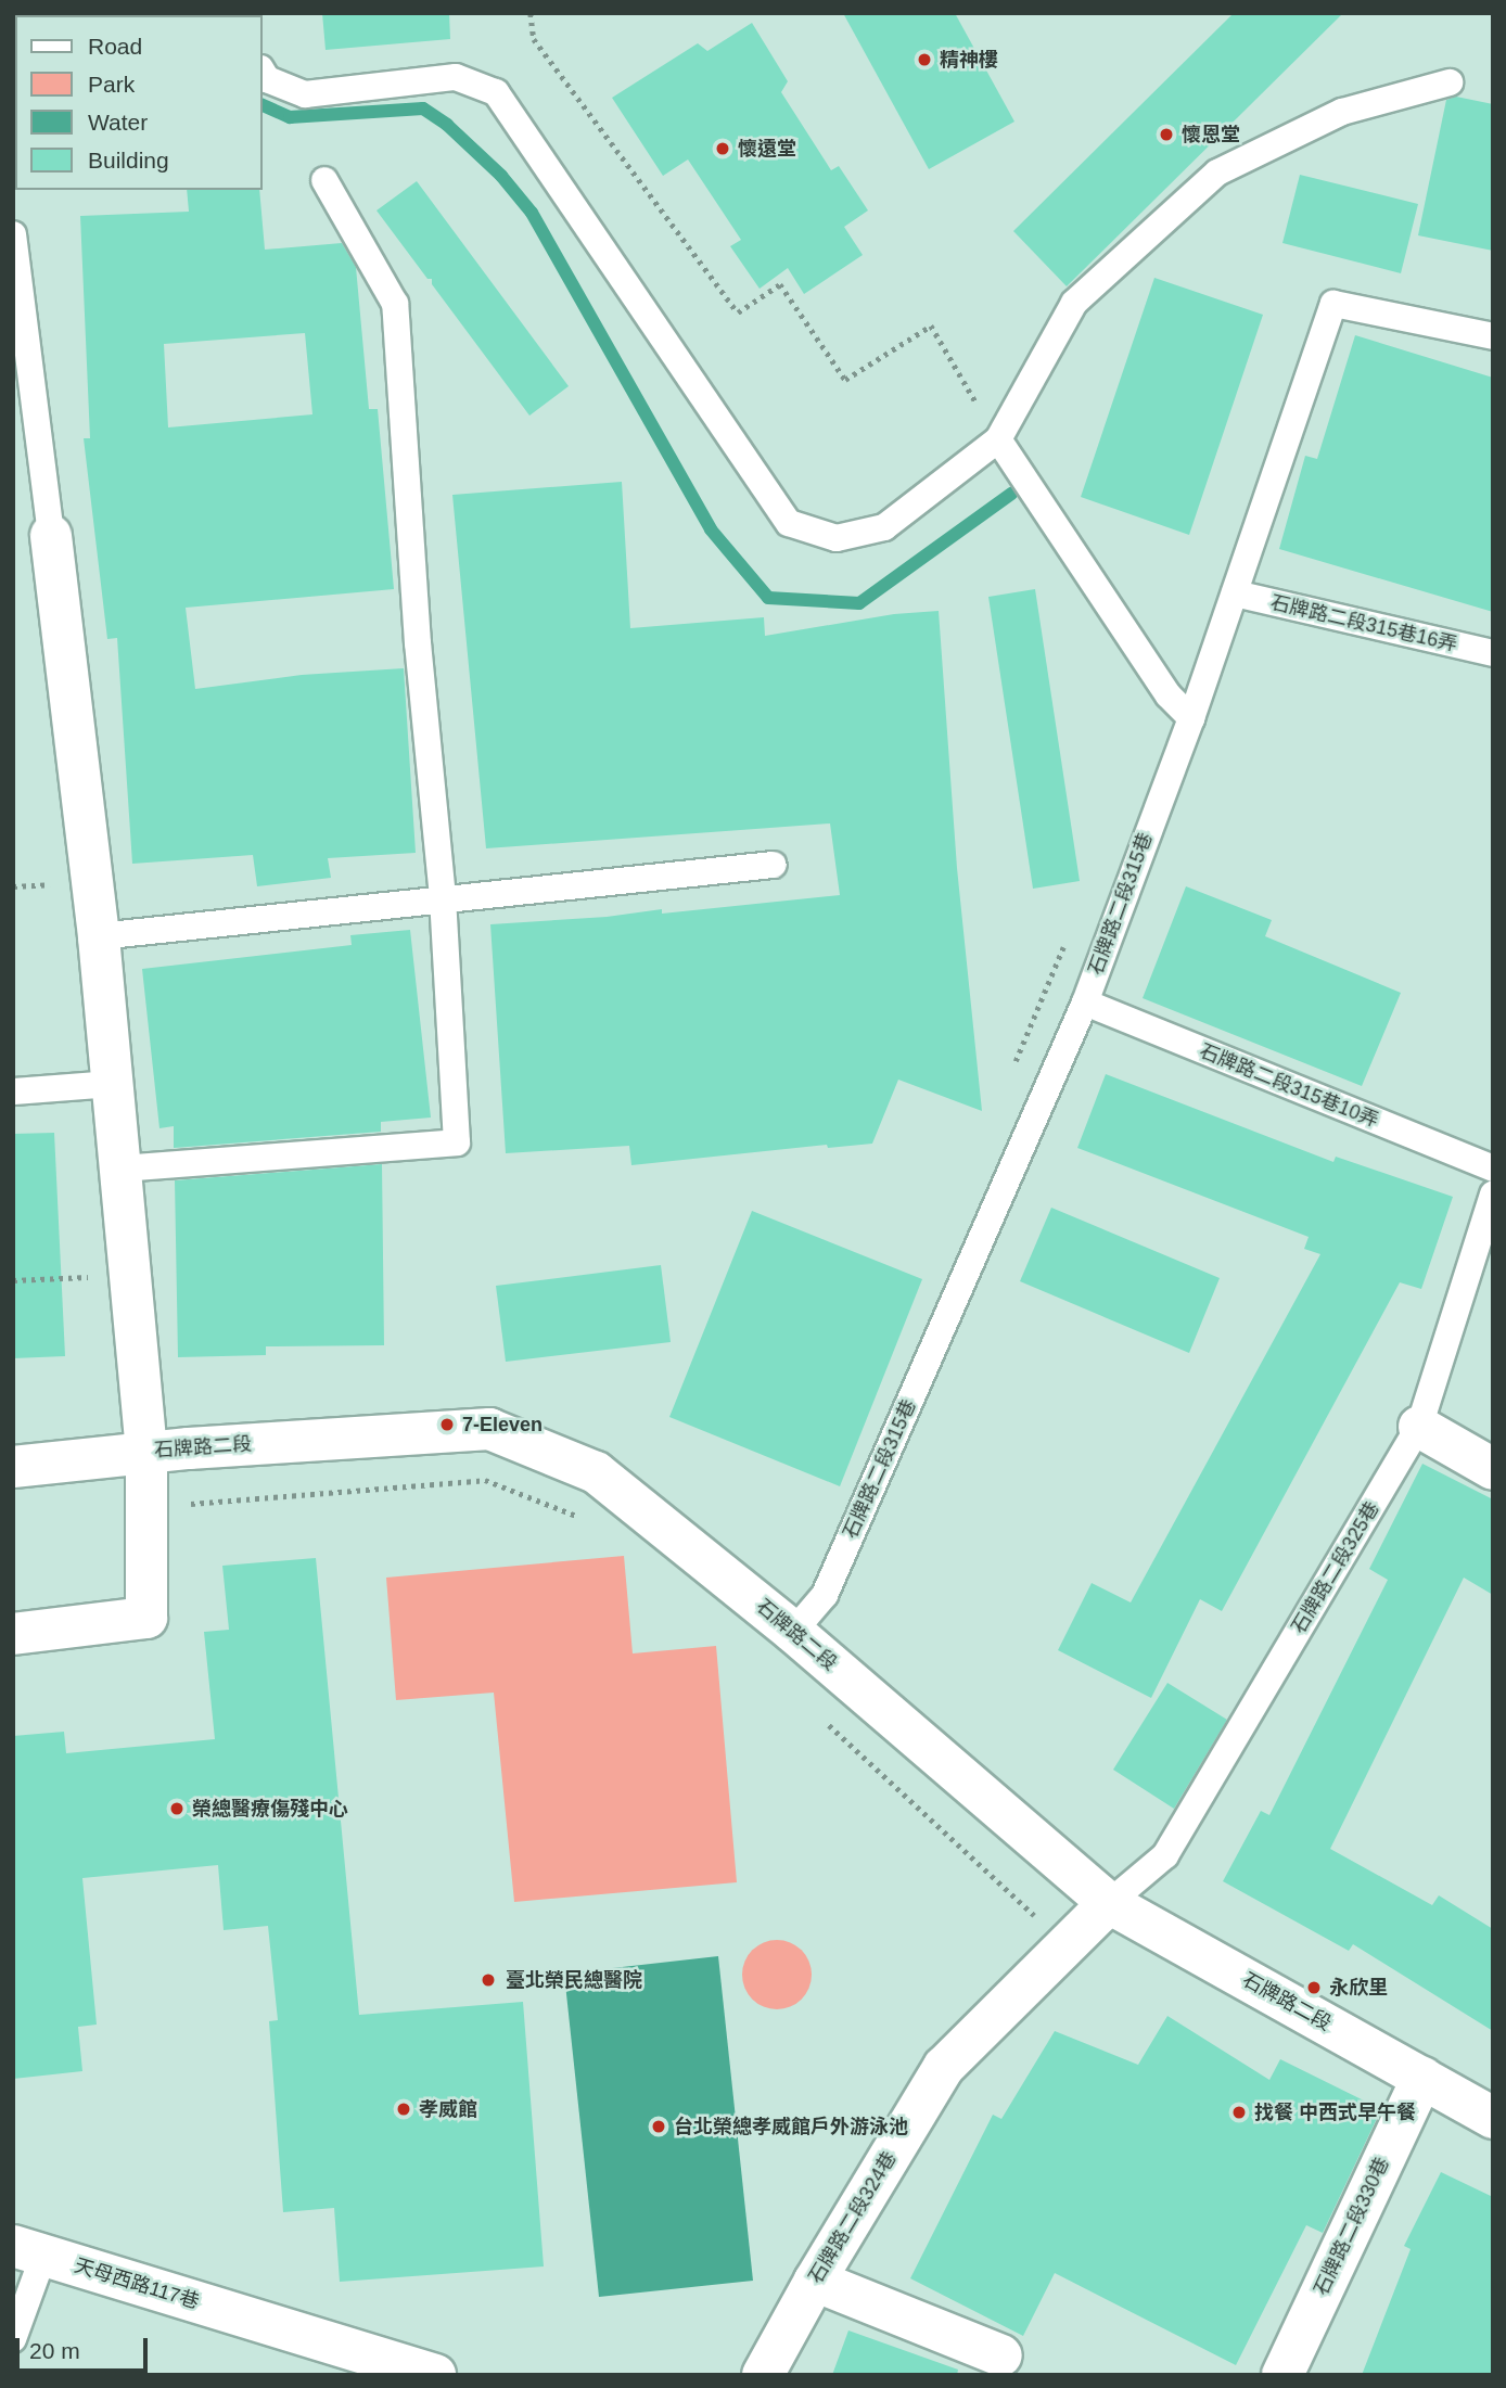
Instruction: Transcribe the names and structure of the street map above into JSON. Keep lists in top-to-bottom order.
{
  "streets": {
    "street": [
      "石牌路二段",
      "石牌路二段324巷",
      "石牌路二段330巷",
      "天母西路117巷"
    ],
    "lane": [
      "石牌路二段315巷16弄",
      "石牌路二段315巷",
      "石牌路二段315巷10弄",
      "石牌路二段325巷"
    ]
  },
  "crossings": [
    ["石牌路二段315巷16弄", "石牌路二段315巷"],
    ["石牌路二段315巷", "石牌路二段315巷10弄"],
    ["石牌路二段315巷", "石牌路二段"],
    ["石牌路二段", "石牌路二段325巷"],
    ["石牌路二段", "石牌路二段324巷"],
    ["石牌路二段", "石牌路二段330巷"],
    ["石牌路二段325巷", "石牌路二段324巷"]
  ],
  "places": [
    "精神樓",
    "懷恩堂",
    "懷遠堂",
    "7-Eleven",
    "榮總醫療傷殘中心",
    "臺北榮民總醫院",
    "永欣里",
    "孝威館",
    "找餐 中西式早午餐",
    "台北榮總孝威館戶外游泳池"
  ],
  "legend": [
    "Road",
    "Park",
    "Water",
    "Building"
  ],
  "scale_bar": "20 m"
}
